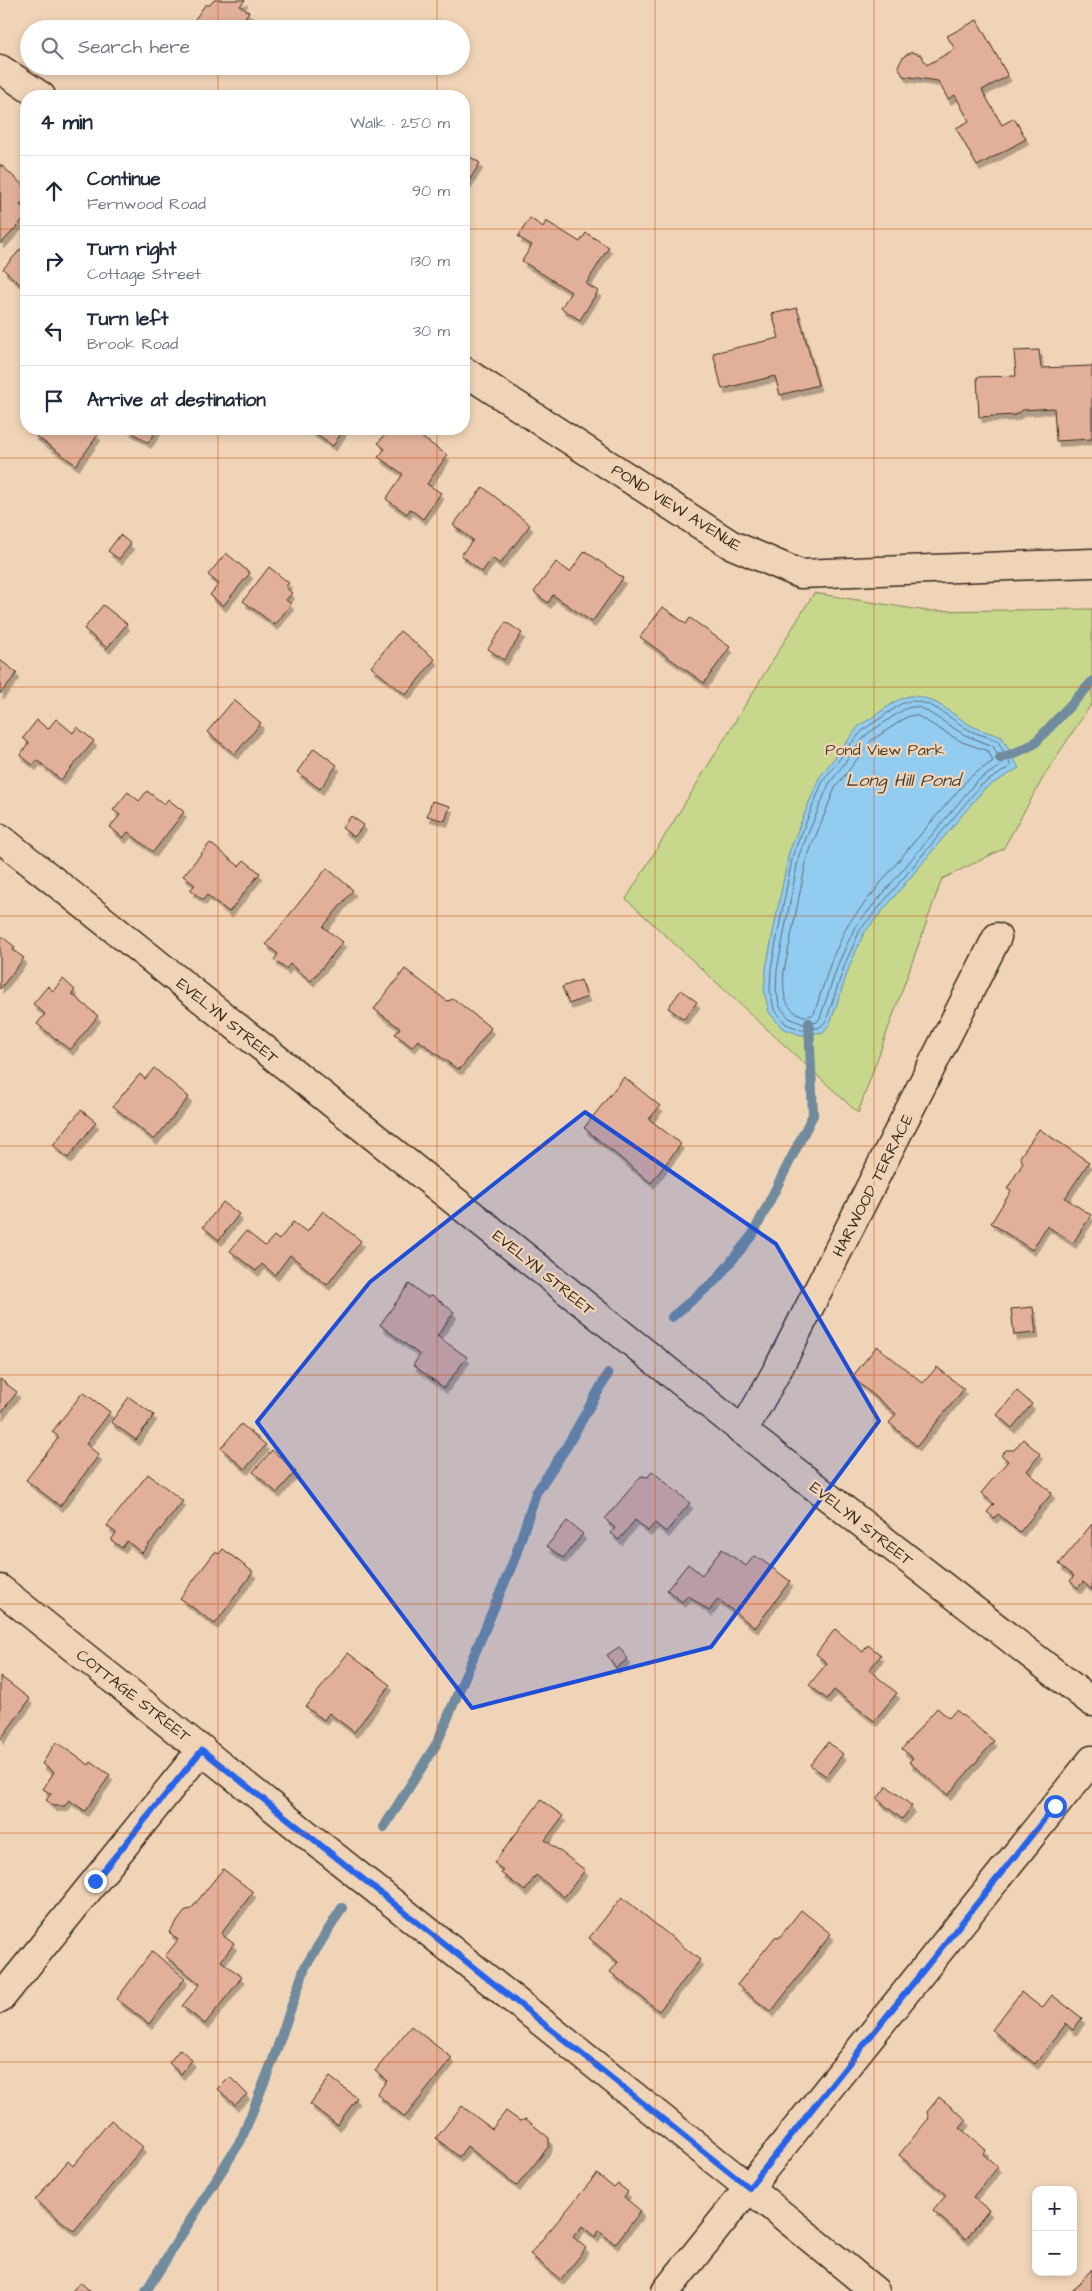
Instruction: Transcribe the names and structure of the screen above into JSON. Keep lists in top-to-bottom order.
{
  "streets": {
    "street": [
      "POND VIEW AVENUE",
      "EVELYN STREET",
      "HARWOOD TERRACE",
      "COTTAGE STREET"
    ]
  },
  "crossings": [
    ["EVELYN STREET", "HARWOOD TERRACE"]
  ],
  "water": ["Long Hill Pond"],
  "parks": ["Pond View Park"],
  "page": {
    "search": "Search here",
    "heading": ["4 min", "Walk · 250 m"],
    "list": [
      ["Continue", "Fernwood Road", "90 m"],
      ["Turn right", "Cottage Street", "130 m"],
      ["Turn left", "Brook Road", "30 m"],
      "Arrive at destination"
    ],
    "map_buttons": ["+", "−"]
  }
}
